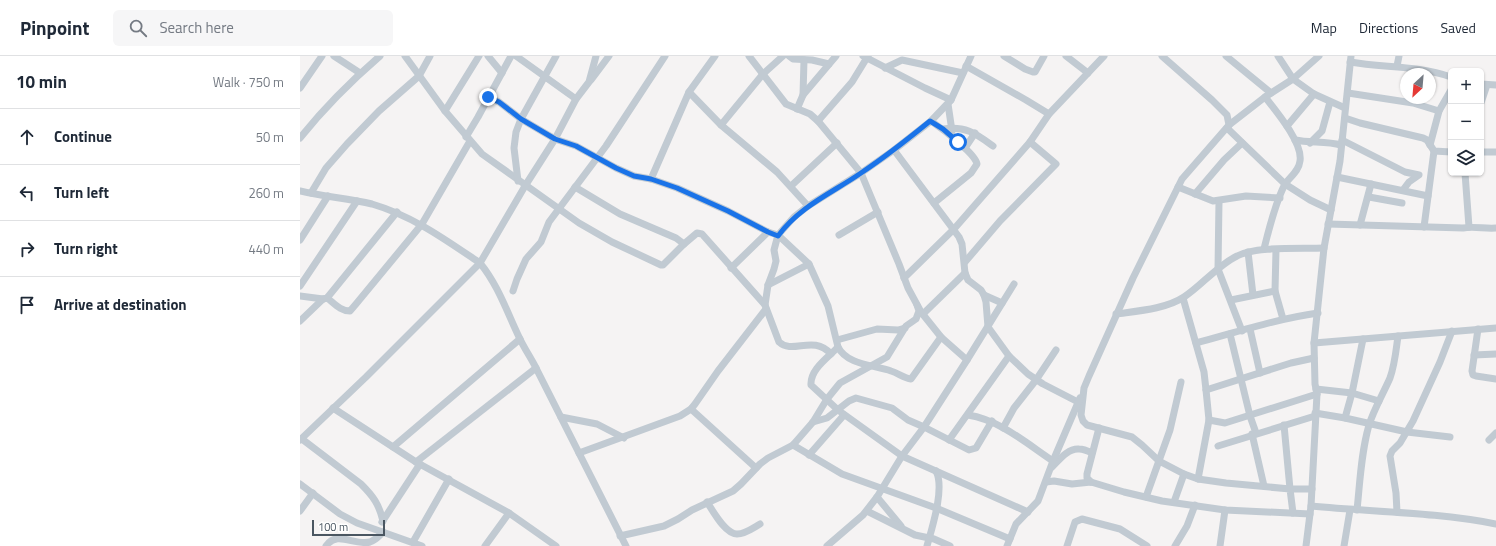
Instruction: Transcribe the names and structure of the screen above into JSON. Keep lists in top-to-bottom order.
{
  "scale_bar": "100 m",
  "north": "bottom left",
  "page": {
    "header": "Pinpoint",
    "search": "Search here",
    "nav": ["Map", "Directions", "Saved"],
    "heading": ["10 min", "Walk · 750 m"],
    "map_buttons": ["+", "−"],
    "list": [
      ["Continue", "50 m"],
      ["Turn left", "260 m"],
      ["Turn right", "440 m"],
      "Arrive at destination"
    ],
    "scale": "100 m"
  }
}
